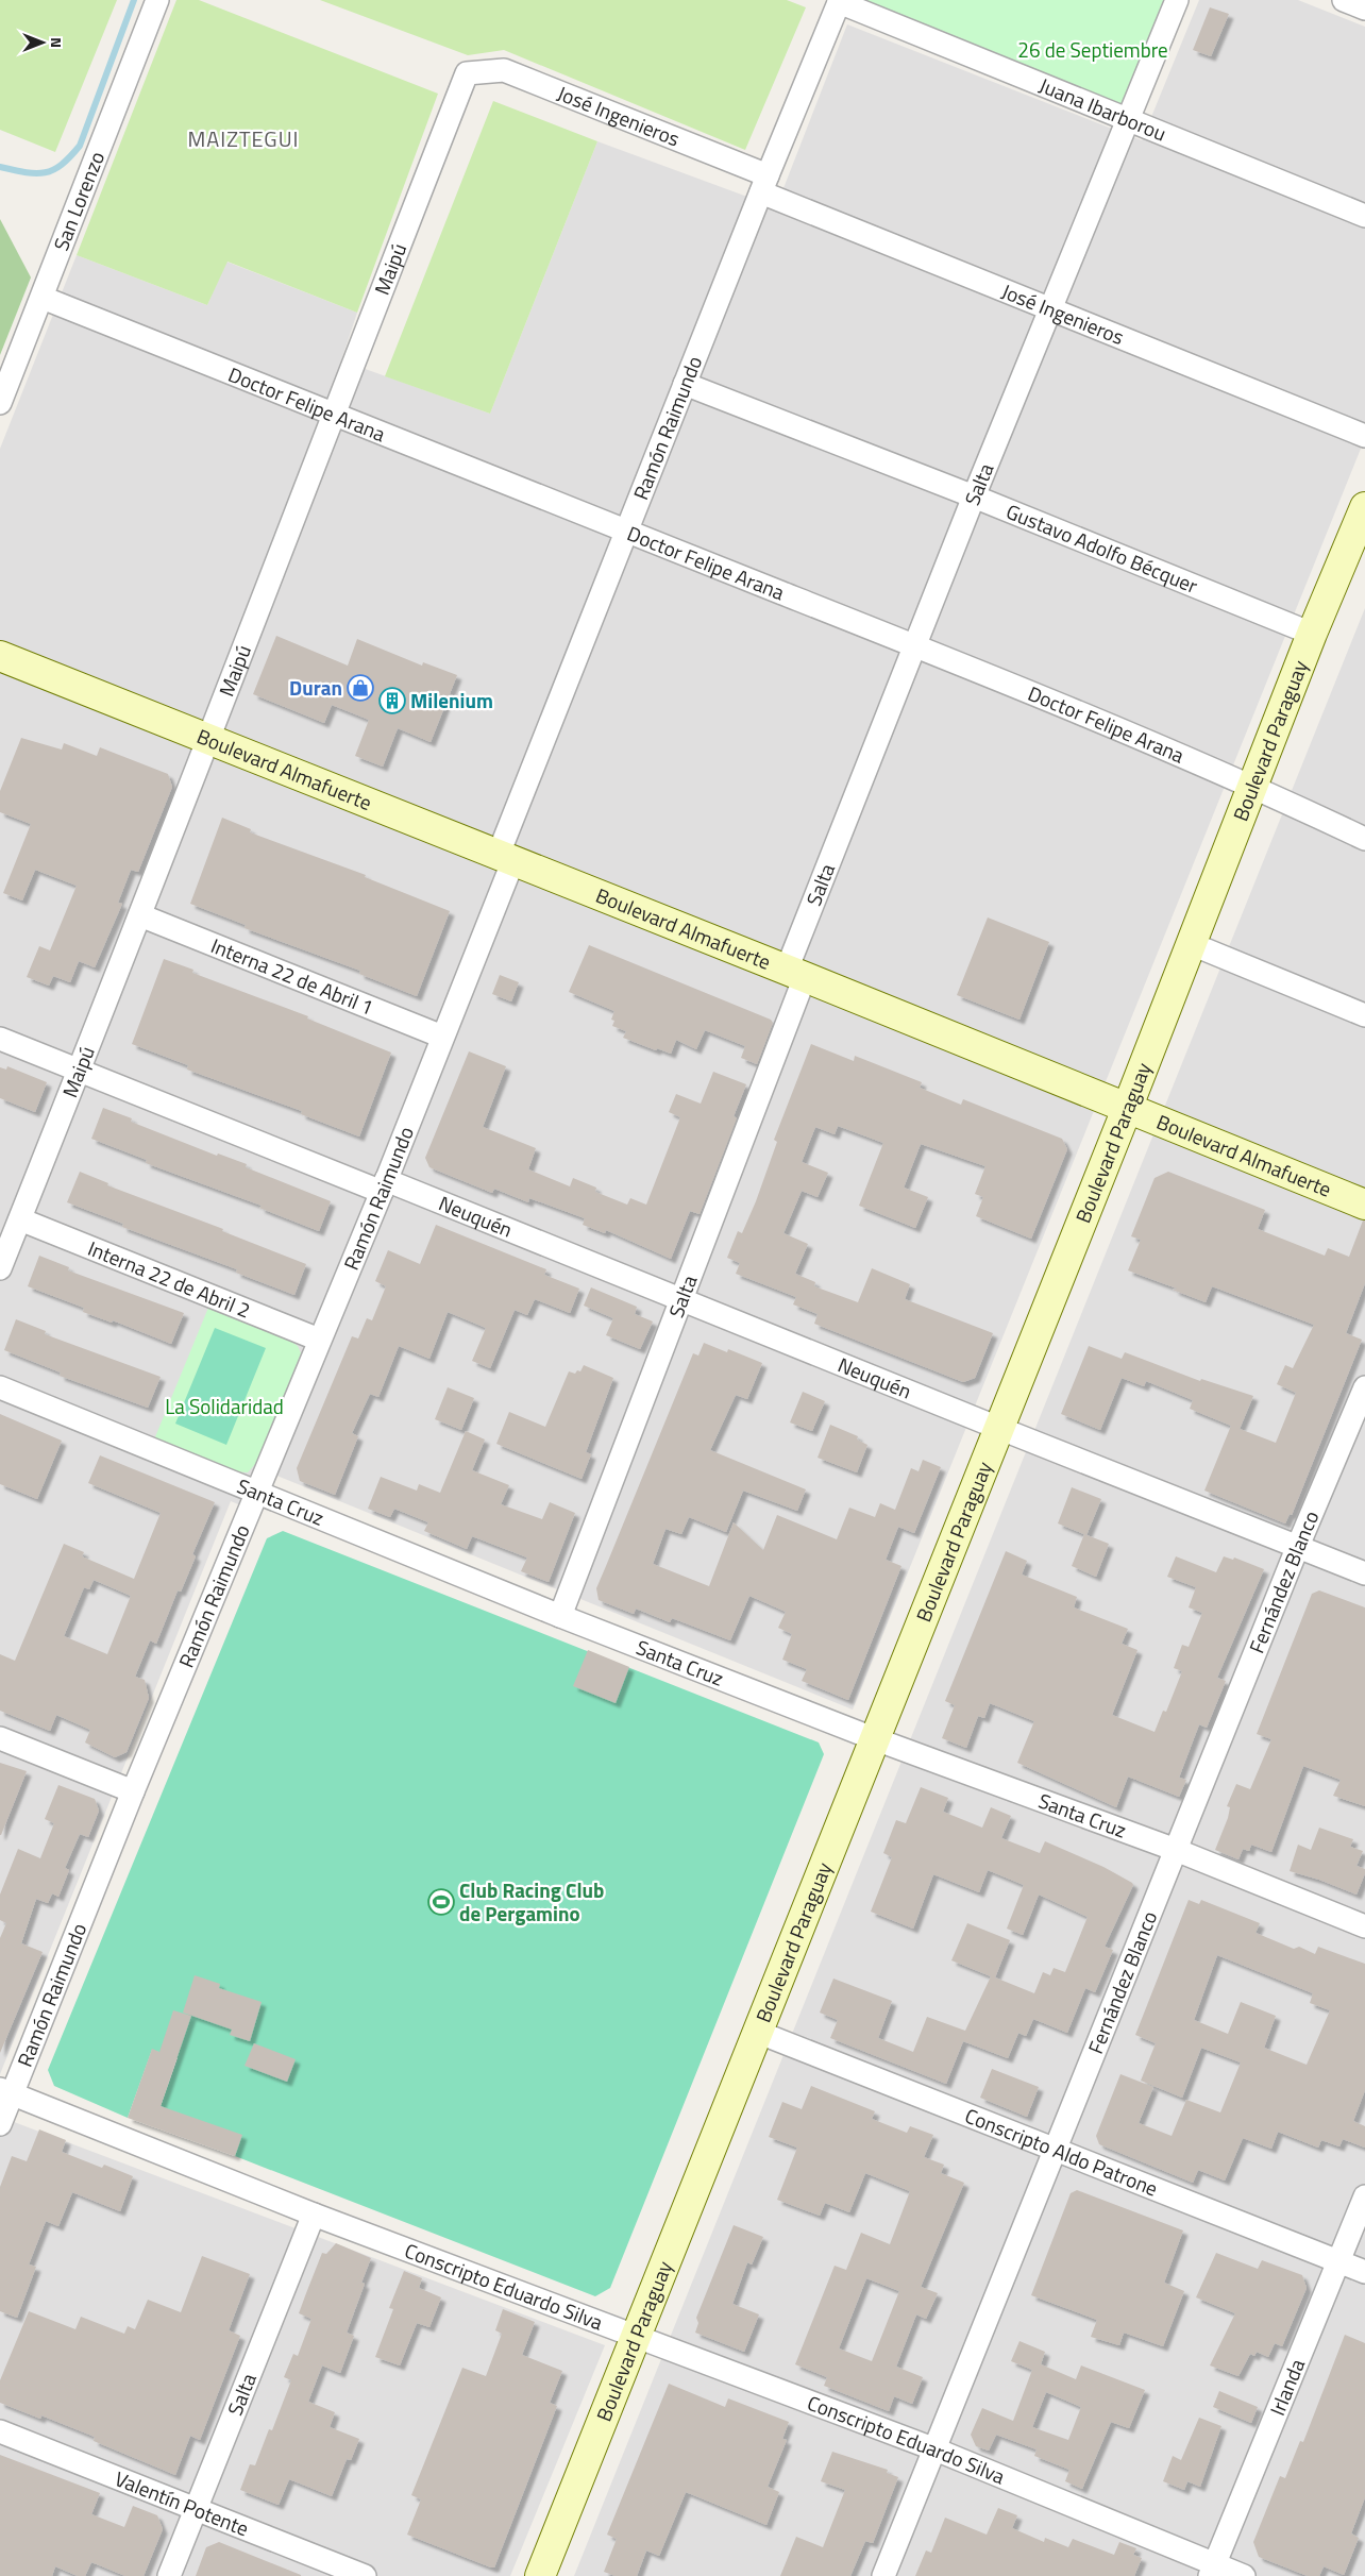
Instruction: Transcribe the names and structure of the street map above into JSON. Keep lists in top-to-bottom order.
{
  "streets": {
    "main road": ["Boulevard Paraguay", "Boulevard Almafuerte"],
    "street": [
      "Juana Ibarborou",
      "José Ingenieros",
      "San Lorenzo",
      "Maipú",
      "Doctor Felipe Arana",
      "Ramón Raimundo",
      "Salta",
      "Gustavo Adolfo Bécquer",
      "Interna 22 de Abril 1",
      "Neuquén",
      "Interna 22 de Abril 2",
      "Santa Cruz",
      "Fernández Blanco",
      "Conscripto Aldo Patrone",
      "Conscripto Eduardo Silva",
      "Irlanda",
      "Valentín Potente"
    ]
  },
  "crossings": [
    ["Juana Ibarborou", "Ramón Raimundo"],
    ["Juana Ibarborou", "Salta"],
    ["José Ingenieros", "Maipú"],
    ["José Ingenieros", "Ramón Raimundo"],
    ["José Ingenieros", "Salta"],
    ["San Lorenzo", "Doctor Felipe Arana"],
    ["Maipú", "Doctor Felipe Arana"],
    ["Maipú", "Boulevard Almafuerte"],
    ["Maipú", "Interna 22 de Abril 1"],
    ["Maipú", "Neuquén"],
    ["Maipú", "Interna 22 de Abril 2"],
    ["Doctor Felipe Arana", "Ramón Raimundo"],
    ["Doctor Felipe Arana", "Salta"],
    ["Doctor Felipe Arana", "Boulevard Paraguay"],
    ["Ramón Raimundo", "Gustavo Adolfo Bécquer"],
    ["Ramón Raimundo", "Boulevard Almafuerte"],
    ["Ramón Raimundo", "Interna 22 de Abril 1"],
    ["Ramón Raimundo", "Neuquén"],
    ["Ramón Raimundo", "Interna 22 de Abril 2"],
    ["Ramón Raimundo", "Santa Cruz"],
    ["Ramón Raimundo", "Conscripto Eduardo Silva"],
    ["Salta", "Gustavo Adolfo Bécquer"],
    ["Salta", "Boulevard Almafuerte"],
    ["Salta", "Neuquén"],
    ["Salta", "Santa Cruz"],
    ["Salta", "Conscripto Eduardo Silva"],
    ["Salta", "Valentín Potente"],
    ["Gustavo Adolfo Bécquer", "Boulevard Paraguay"],
    ["Boulevard Paraguay", "Boulevard Almafuerte"],
    ["Boulevard Paraguay", "Neuquén"],
    ["Boulevard Paraguay", "Santa Cruz"],
    ["Boulevard Paraguay", "Conscripto Aldo Patrone"],
    ["Boulevard Paraguay", "Conscripto Eduardo Silva"],
    ["Neuquén", "Fernández Blanco"],
    ["Santa Cruz", "Fernández Blanco"],
    ["Fernández Blanco", "Conscripto Aldo Patrone"],
    ["Fernández Blanco", "Conscripto Eduardo Silva"],
    ["Conscripto Aldo Patrone", "Irlanda"],
    ["Conscripto Eduardo Silva", "Irlanda"]
  ],
  "districts": ["MAIZTEGUI"],
  "parks": ["26 de Septiembre", "La Solidaridad"],
  "places": {
    "shop": ["Duran"],
    "building": ["Milenium"],
    "sports": ["Club Racing Club de Pergamino"]
  },
  "north": "right"
}
